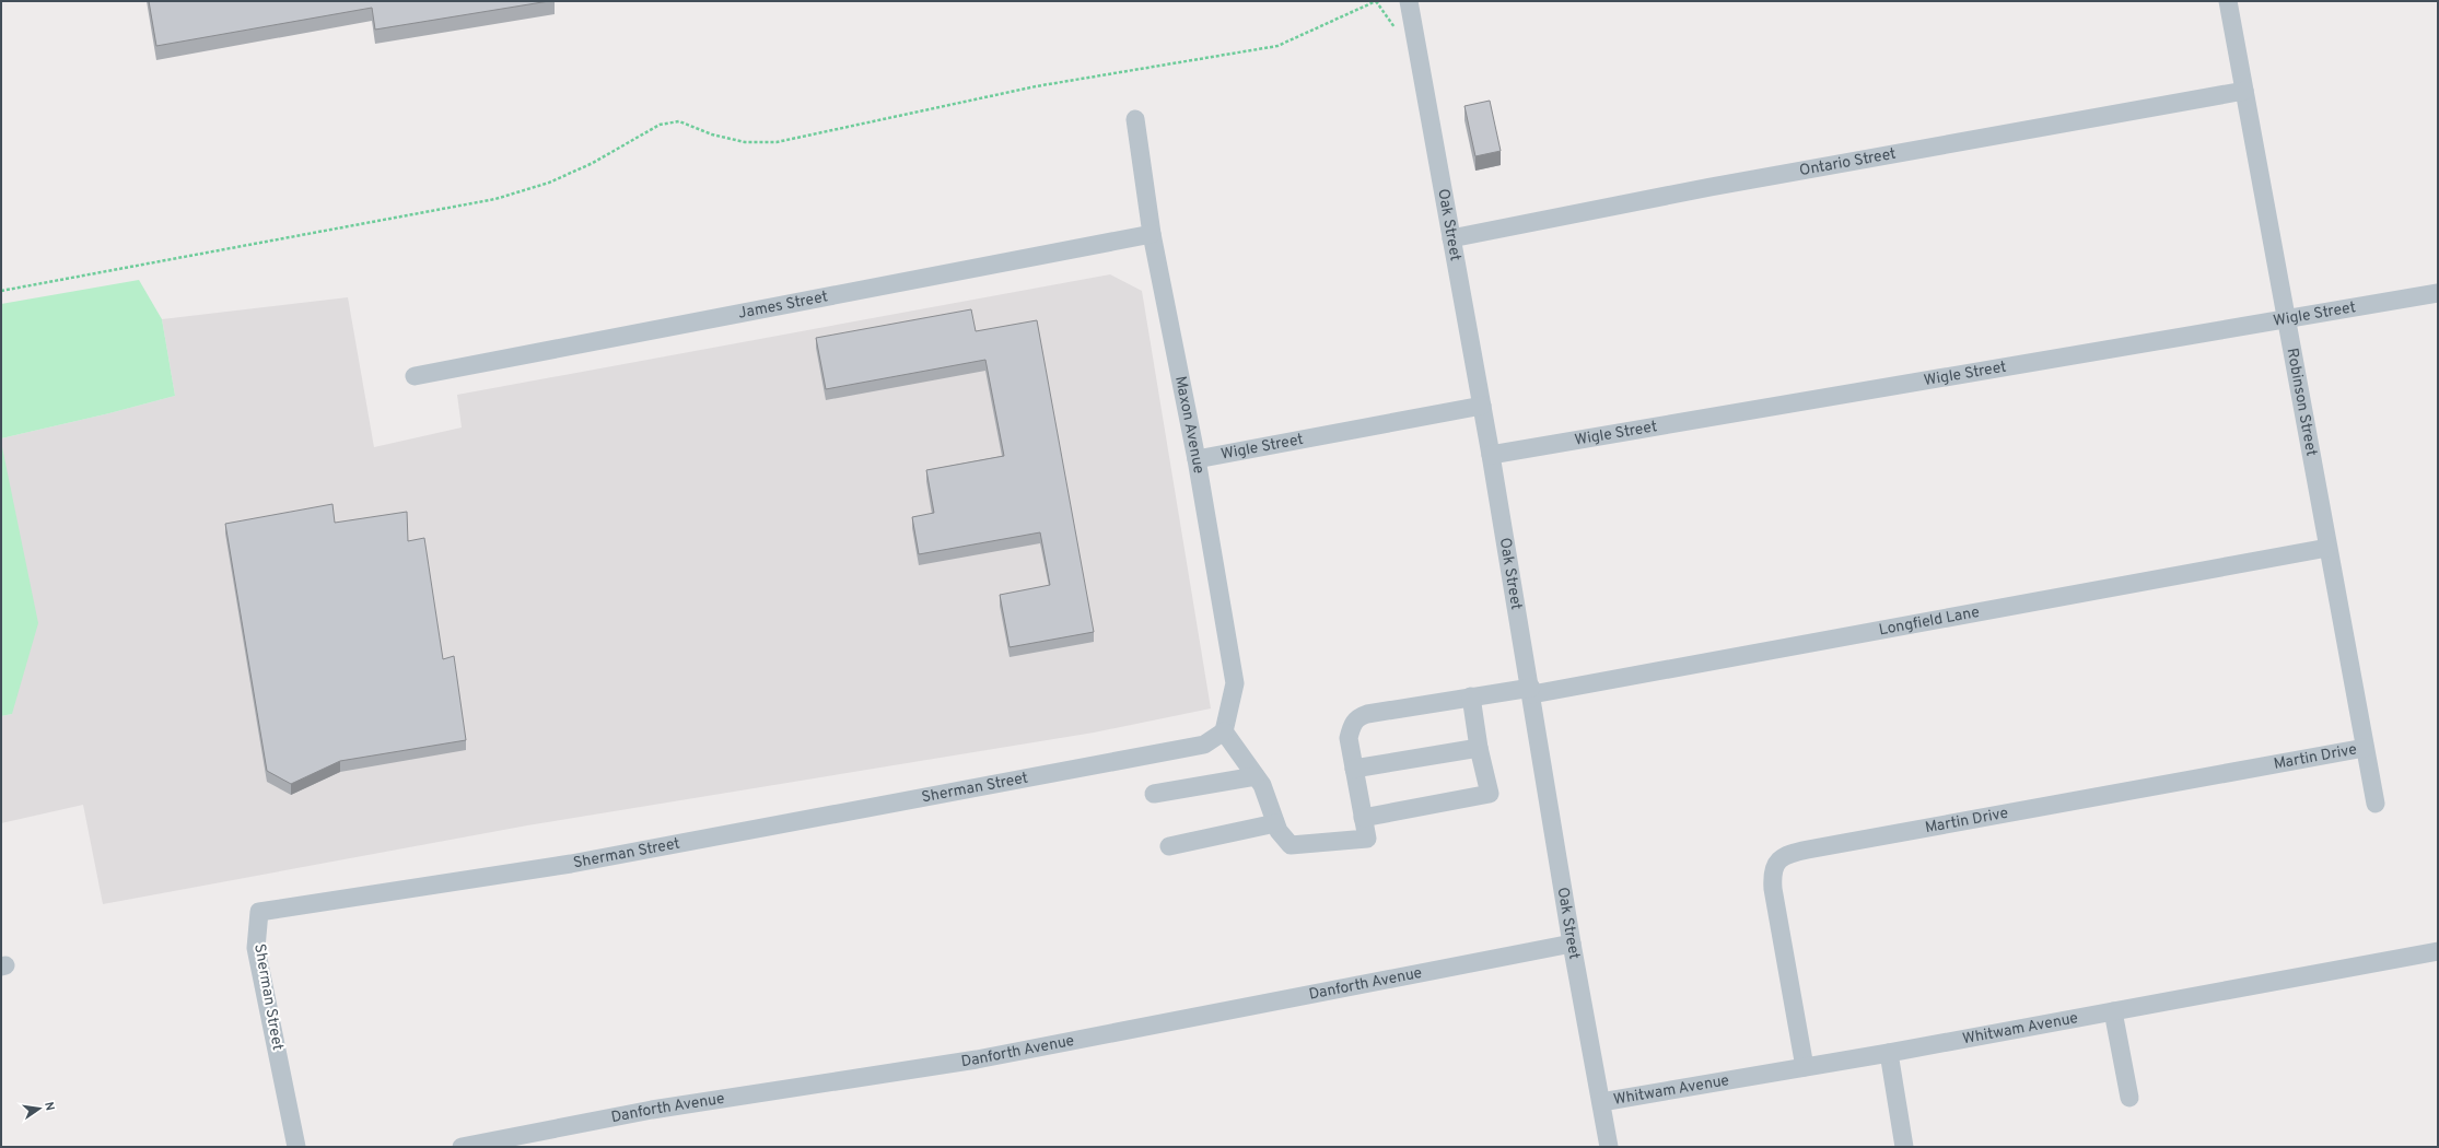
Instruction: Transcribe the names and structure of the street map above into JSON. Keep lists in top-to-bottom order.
{
  "streets": {
    "street": [
      "Ontario Street",
      "Oak Street",
      "James Street",
      "Wigle Street",
      "Robinson Street",
      "Maxon Avenue",
      "Longfield Lane",
      "Martin Drive",
      "Sherman Street",
      "Danforth Avenue",
      "Whitwam Avenue"
    ]
  },
  "crossings": [
    ["Ontario Street", "Oak Street"],
    ["Ontario Street", "Robinson Street"],
    ["Oak Street", "Wigle Street"],
    ["Oak Street", "Longfield Lane"],
    ["Oak Street", "Danforth Avenue"],
    ["Oak Street", "Whitwam Avenue"],
    ["James Street", "Maxon Avenue"],
    ["Wigle Street", "Robinson Street"],
    ["Wigle Street", "Maxon Avenue"],
    ["Robinson Street", "Longfield Lane"],
    ["Robinson Street", "Martin Drive"],
    ["Maxon Avenue", "Sherman Street"],
    ["Martin Drive", "Whitwam Avenue"]
  ],
  "north": "right"
}
